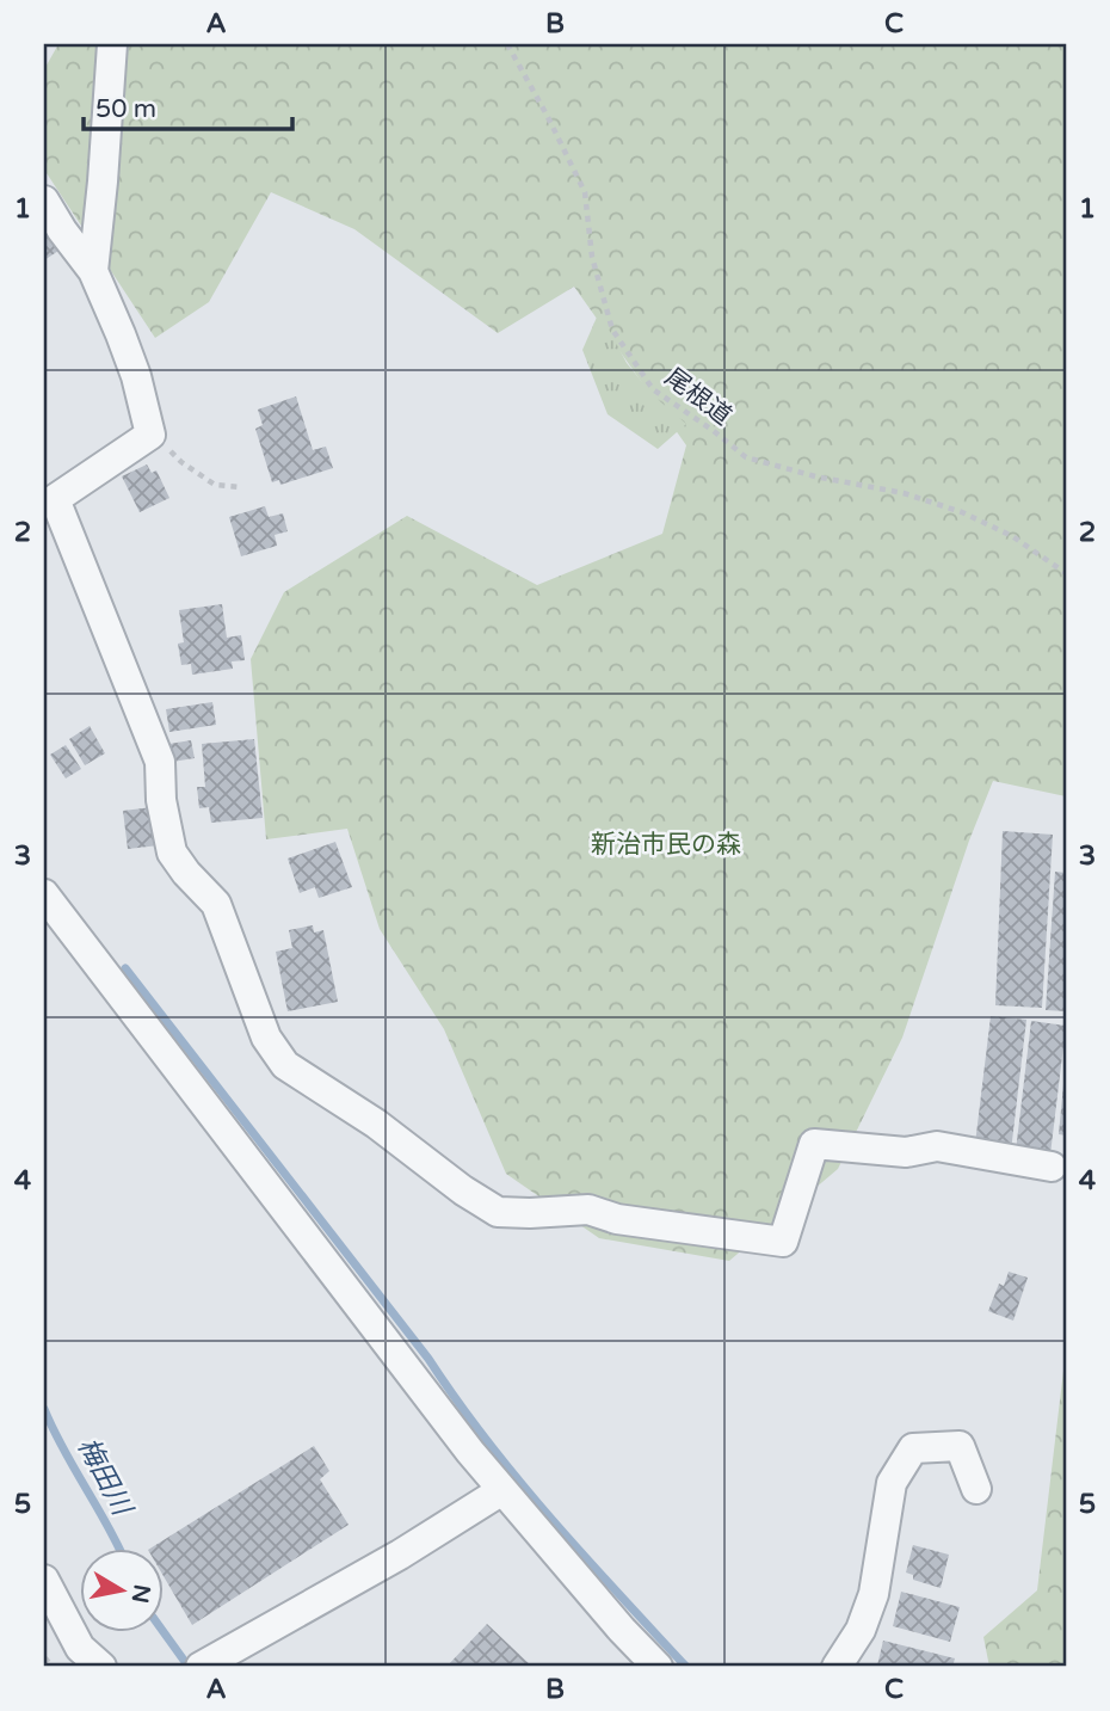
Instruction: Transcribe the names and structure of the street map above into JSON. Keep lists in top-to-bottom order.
{
  "streets": {
    "path": ["尾根道"]
  },
  "water": ["梅田川"],
  "parks": ["新治市民の森"],
  "scale_bar": "50 m",
  "north": "right",
  "grid": {
    "columns": ["A", "B", "C"],
    "rows": [
      "1",
      "2",
      "3",
      "4",
      "5"
    ]
  }
}
